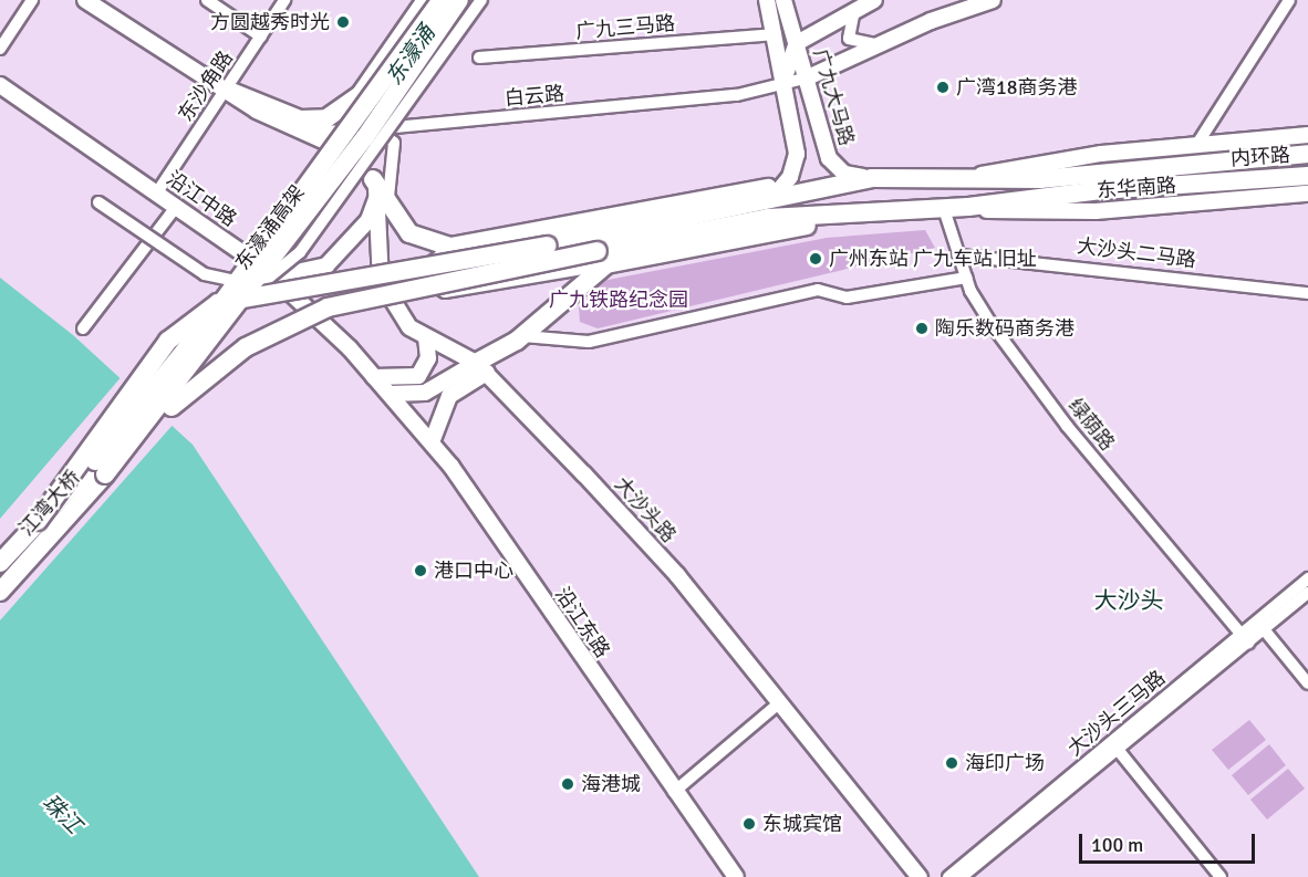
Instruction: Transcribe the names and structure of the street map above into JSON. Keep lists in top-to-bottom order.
{
  "streets": {
    "highway": ["内环路", "东濠涌高架", "江湾大桥"],
    "main road": [
      "白云路",
      "广九大马路",
      "东华南路",
      "沿江中路",
      "大沙头路",
      "沿江东路"
    ],
    "street": [
      "广九三马路",
      "东沙角路",
      "大沙头二马路",
      "绿荫路",
      "大沙头三马路"
    ]
  },
  "crossings": [
    ["广九三马路", "广九大马路"],
    ["东沙角路", "沿江中路"],
    ["白云路", "广九大马路"],
    ["广九大马路", "内环路"],
    ["内环路", "东华南路"],
    ["内环路", "东濠涌高架"],
    ["内环路", "绿荫路"],
    ["内环路", "江湾大桥"],
    ["沿江中路", "沿江东路"],
    ["东濠涌高架", "江湾大桥"],
    ["大沙头二马路", "绿荫路"],
    ["绿荫路", "大沙头三马路"]
  ],
  "districts": ["大沙头"],
  "water": ["东濠涌", "珠江"],
  "parks": ["广九铁路纪念园"],
  "places": [
    "方圆越秀时光",
    "广湾18商务港",
    "广州东站 广九车站 旧址",
    "陶乐数码商务港",
    "港口中心",
    "海印广场",
    "海港城",
    "东城宾馆"
  ],
  "scale_bar": "100 m"
}
